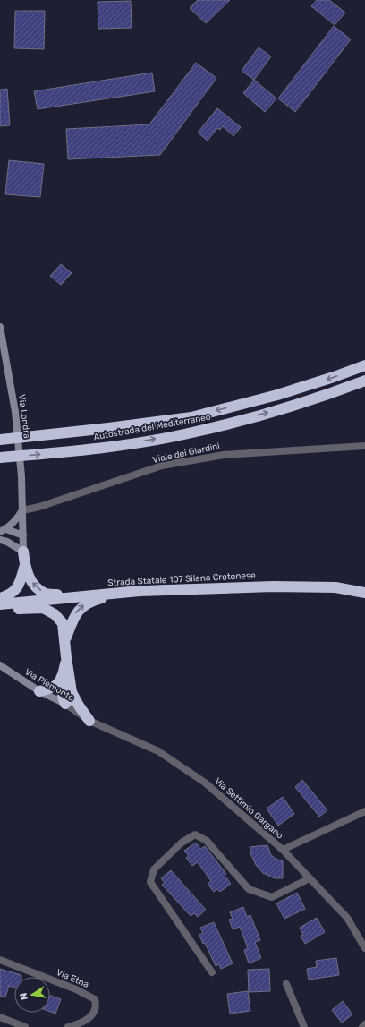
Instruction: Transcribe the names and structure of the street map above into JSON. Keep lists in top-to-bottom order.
{
  "streets": {
    "highway": ["Autostrada del Mediterraneo", "Strada Statale 107 Silana Crotonese"],
    "street": [
      "Via Londra",
      "Viale dei Giardini",
      "Via Piemonte",
      "Via Settimio Gargano",
      "Via Etna"
    ]
  },
  "crossings": [
    ["Via Londra", "Viale dei Giardini"],
    ["Via Piemonte", "Via Settimio Gargano"]
  ],
  "north": "left"
}
